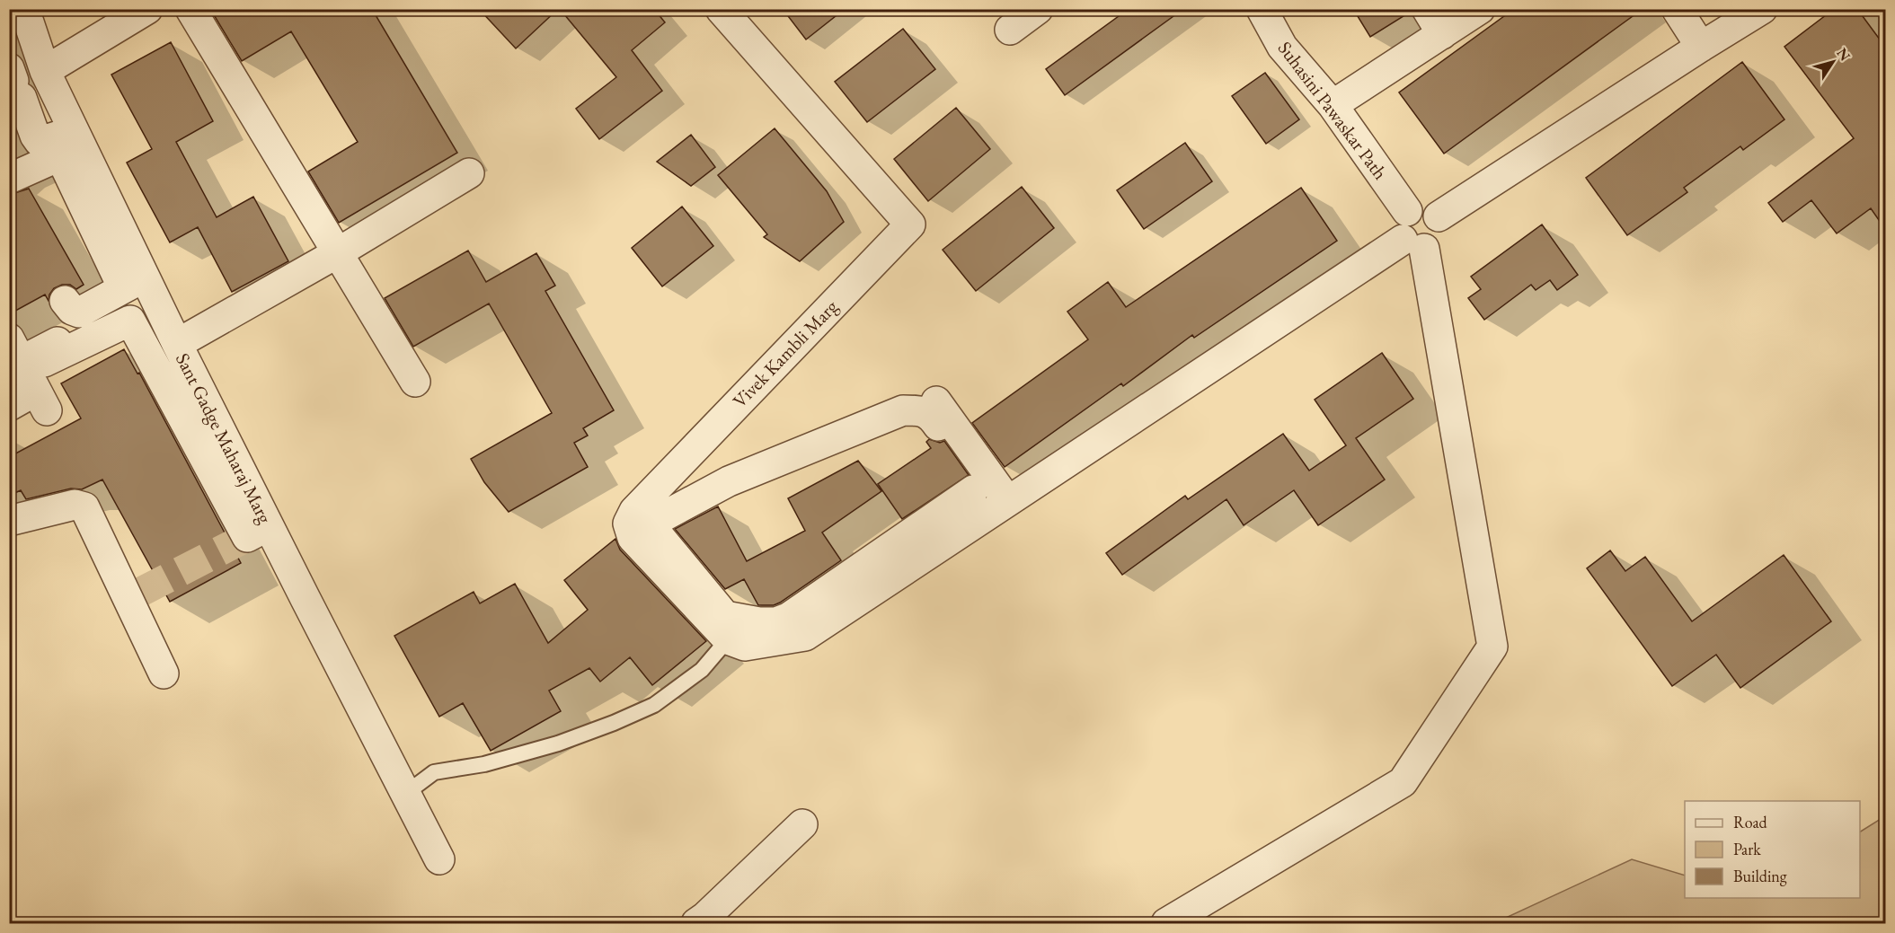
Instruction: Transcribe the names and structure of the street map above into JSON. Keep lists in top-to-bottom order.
{
  "streets": {
    "street": ["Suhasini Pawaskar Path", "Vivek Kambli Marg", "Sant Gadge Maharaj Marg"]
  },
  "legend": ["Road", "Park", "Building"],
  "north": "top right"
}
